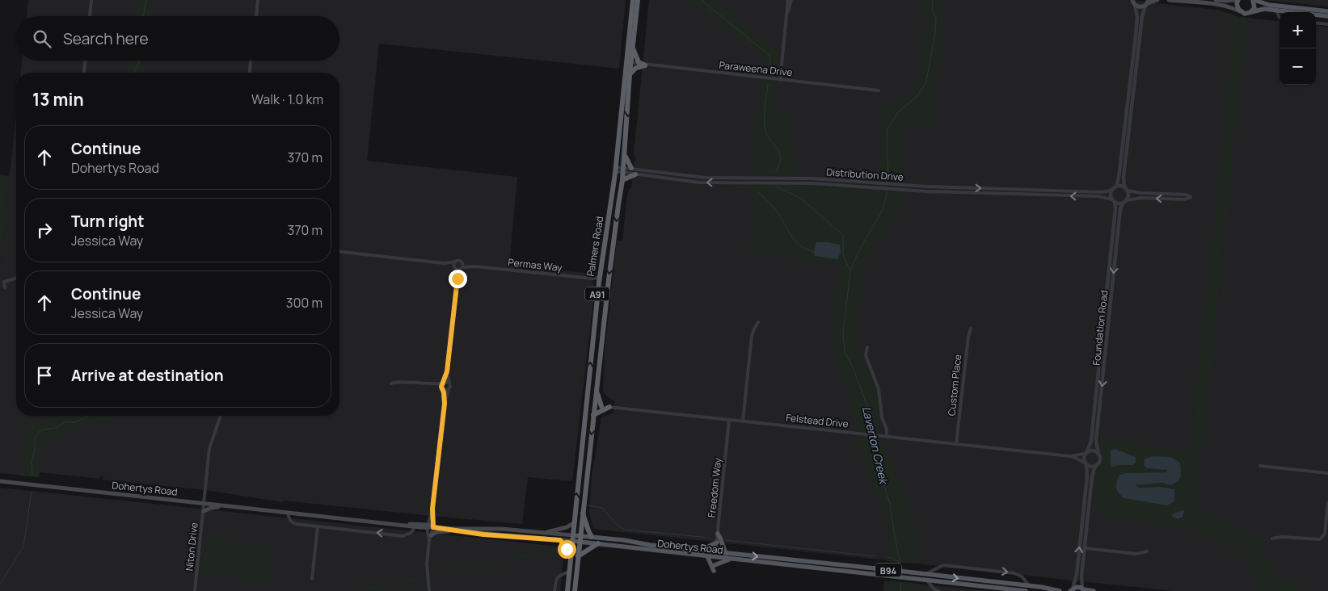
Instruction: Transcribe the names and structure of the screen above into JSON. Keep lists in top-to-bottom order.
{
  "streets": {
    "highway": ["Palmers Road", "A91"],
    "main road": ["Dohertys Road", "B94"],
    "street": [
      "Paraweena Drive",
      "Distribution Drive",
      "Permas Way",
      "Foundation Road",
      "Custom Place",
      "Felstead Drive",
      "Freedom Way",
      "Niton Drive"
    ]
  },
  "crossings": [
    ["Paraweena Drive", "Palmers Road"],
    ["Distribution Drive", "Palmers Road"],
    ["Distribution Drive", "Foundation Road"],
    ["Palmers Road", "Permas Way"],
    ["Palmers Road", "Felstead Drive"],
    ["Palmers Road", "Dohertys Road"],
    ["Foundation Road", "Felstead Drive"],
    ["Custom Place", "Felstead Drive"],
    ["Felstead Drive", "Freedom Way"],
    ["Freedom Way", "Dohertys Road"],
    ["Dohertys Road", "Niton Drive"]
  ],
  "water": ["Laverton Creek"],
  "page": {
    "map_buttons": ["+", "−"],
    "search": "Search here",
    "heading": ["13 min", "Walk · 1.0 km"],
    "list": [
      ["Continue", "Dohertys Road", "370 m"],
      ["Turn right", "Jessica Way", "370 m"],
      ["Continue", "Jessica Way", "300 m"],
      "Arrive at destination"
    ]
  }
}
